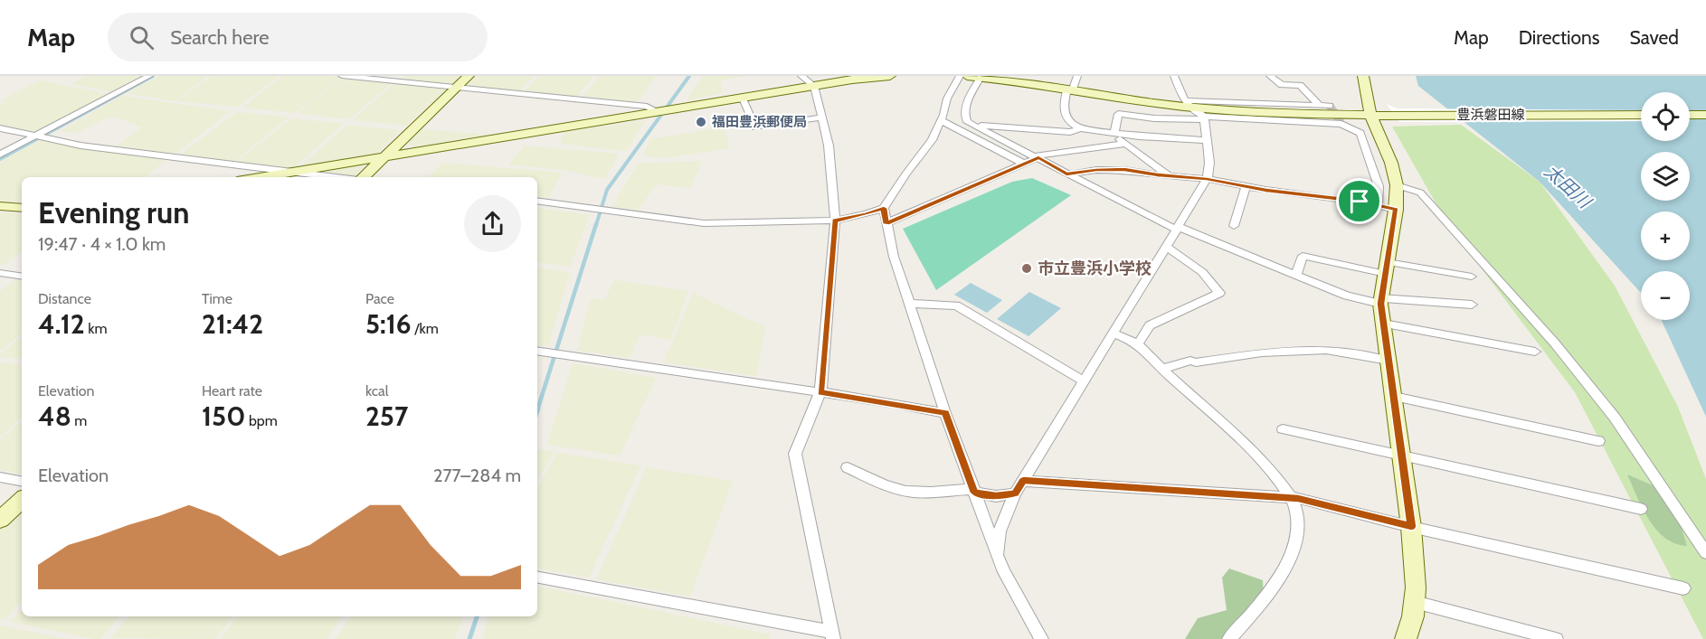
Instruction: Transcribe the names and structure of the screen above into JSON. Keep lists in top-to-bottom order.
{
  "streets": {
    "street": ["豊浜磐田線"]
  },
  "water": ["太田川"],
  "places": ["福田豊浜郵便局", "市立豊浜小学校"],
  "page": {
    "header": "Map",
    "search": "Search here",
    "nav": ["Map", "Directions", "Saved"],
    "map_buttons": ["+", "−"],
    "heading": ["Evening run", "19:47 · 4 × 1.0 km"],
    "stats": [
      ["Distance", "4.12 km"],
      ["Time", "21:42"],
      ["Pace", "5:16 /km"],
      ["Elevation", "48 m"],
      ["Heart rate", "150 bpm"],
      ["kcal", "257"]
    ],
    "chart": ["Elevation", "277–284 m"]
  }
}
